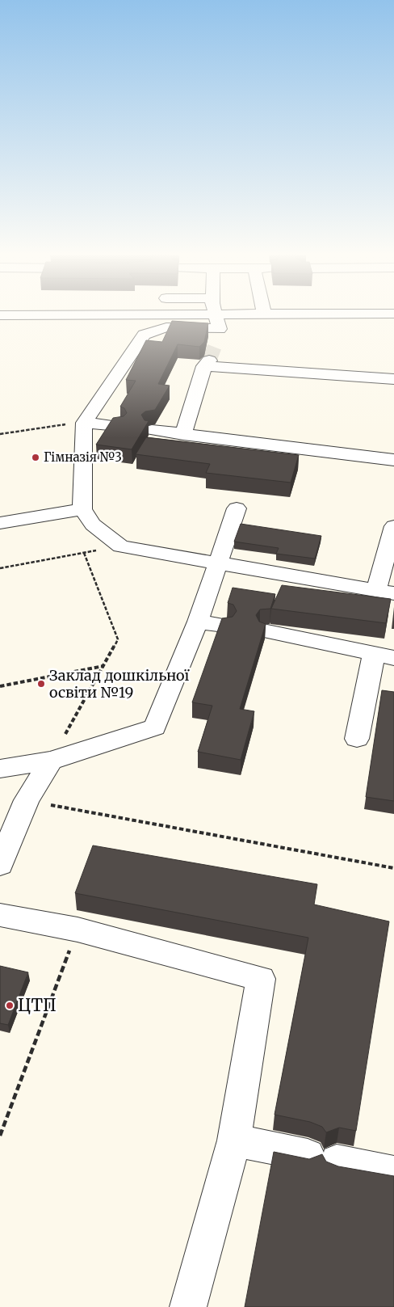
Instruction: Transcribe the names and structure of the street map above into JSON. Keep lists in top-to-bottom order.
{
  "places": ["Гімназія №3", "Заклад дошкільної освіти №19", "ЦТП"]
}
